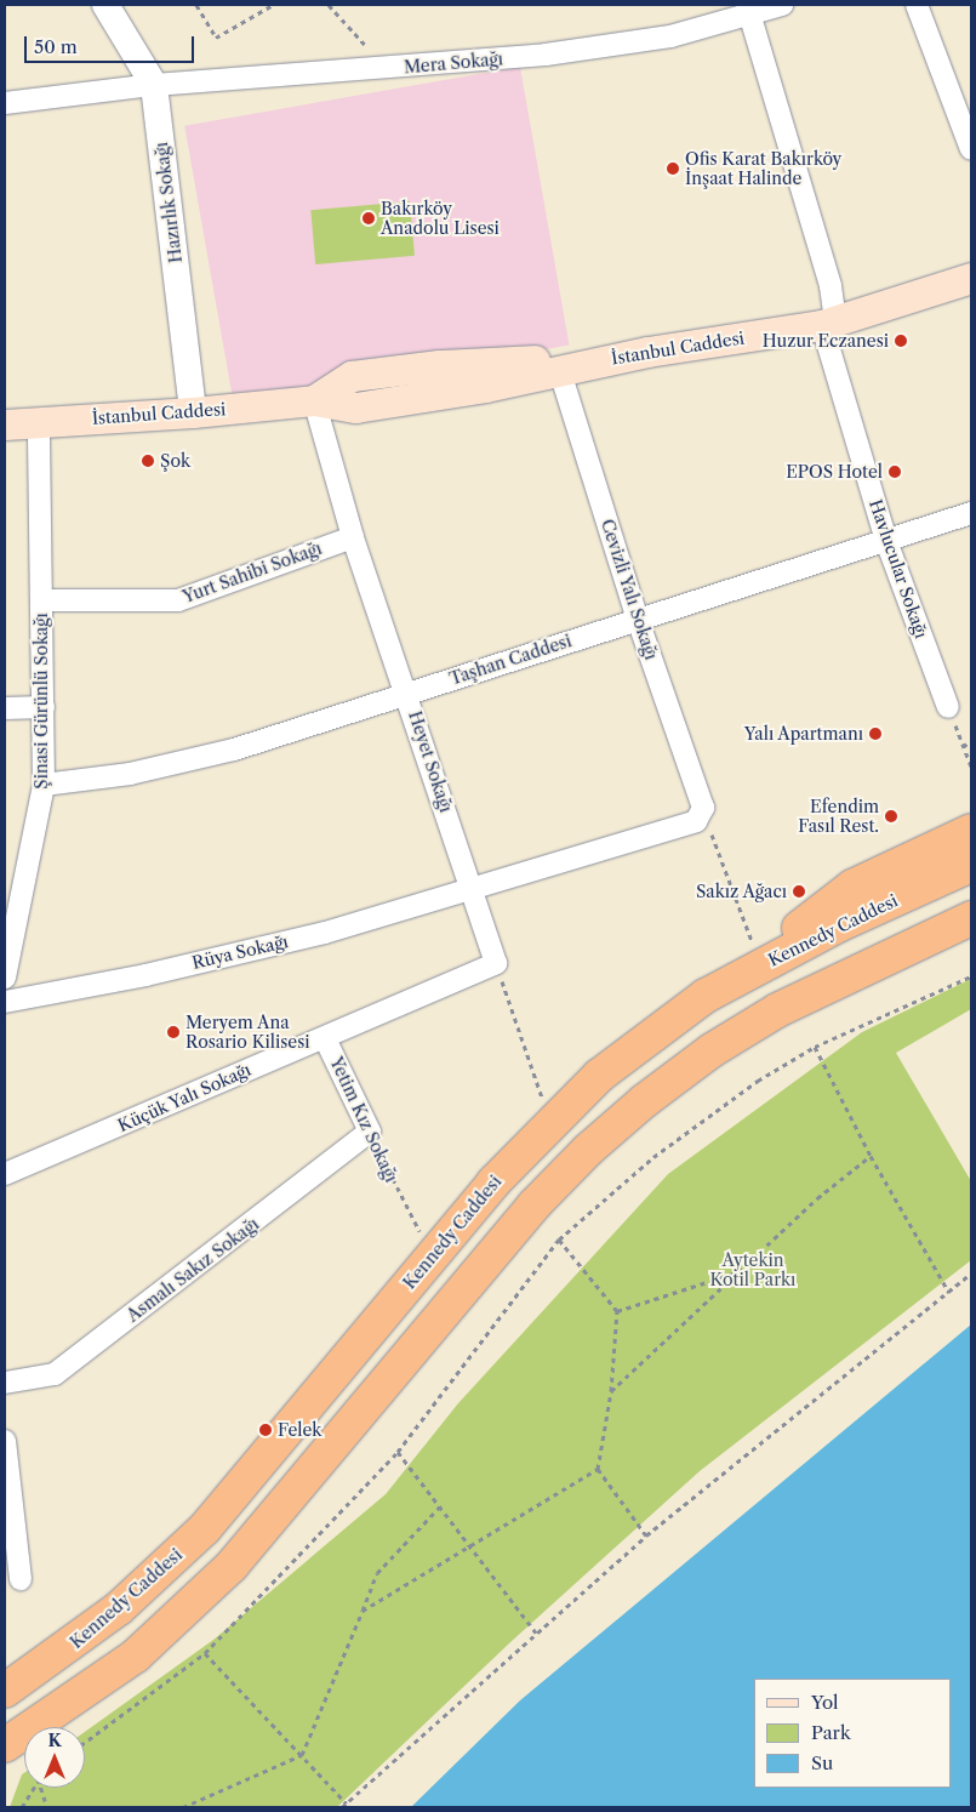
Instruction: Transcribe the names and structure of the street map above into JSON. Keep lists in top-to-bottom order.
{
  "streets": {
    "highway": ["Kennedy Caddesi"],
    "main road": ["İstanbul Caddesi"],
    "street": [
      "Mera Sokağı",
      "Hazırlık Sokağı",
      "Havlucular Sokağı",
      "Yurt Sahibi Sokağı",
      "Cevizli Yalı Sokağı",
      "Taşhan Caddesi",
      "Şinasi Gürünlü Sokağı",
      "Heyet Sokağı",
      "Rüya Sokağı",
      "Küçük Yalı Sokağı",
      "Yetim Kız Sokağı",
      "Asmalı Sakız Sokağı"
    ]
  },
  "crossings": [
    ["Mera Sokağı", "Hazırlık Sokağı"],
    ["Mera Sokağı", "Havlucular Sokağı"],
    ["Hazırlık Sokağı", "İstanbul Caddesi"],
    ["İstanbul Caddesi", "Havlucular Sokağı"],
    ["İstanbul Caddesi", "Cevizli Yalı Sokağı"],
    ["İstanbul Caddesi", "Şinasi Gürünlü Sokağı"],
    ["İstanbul Caddesi", "Heyet Sokağı"],
    ["Havlucular Sokağı", "Taşhan Caddesi"],
    ["Yurt Sahibi Sokağı", "Şinasi Gürünlü Sokağı"],
    ["Yurt Sahibi Sokağı", "Heyet Sokağı"],
    ["Cevizli Yalı Sokağı", "Taşhan Caddesi"],
    ["Cevizli Yalı Sokağı", "Rüya Sokağı"],
    ["Taşhan Caddesi", "Şinasi Gürünlü Sokağı"],
    ["Taşhan Caddesi", "Heyet Sokağı"],
    ["Heyet Sokağı", "Rüya Sokağı"],
    ["Heyet Sokağı", "Küçük Yalı Sokağı"],
    ["Küçük Yalı Sokağı", "Yetim Kız Sokağı"],
    ["Yetim Kız Sokağı", "Asmalı Sakız Sokağı"]
  ],
  "parks": ["Aytekin Kotil Parkı"],
  "places": [
    "Ofis Karat Bakırköy İnşaat Halinde",
    "Bakırköy Anadolu Lisesi",
    "Huzur Eczanesi",
    "Şok",
    "EPOS Hotel",
    "Yalı Apartmanı",
    "Efendim Fasıl Rest.",
    "Sakız Ağacı",
    "Meryem Ana Rosario Kilisesi",
    "Felek"
  ],
  "legend": ["Yol", "Park", "Su"],
  "scale_bar": "50 m",
  "north": "top"
}
